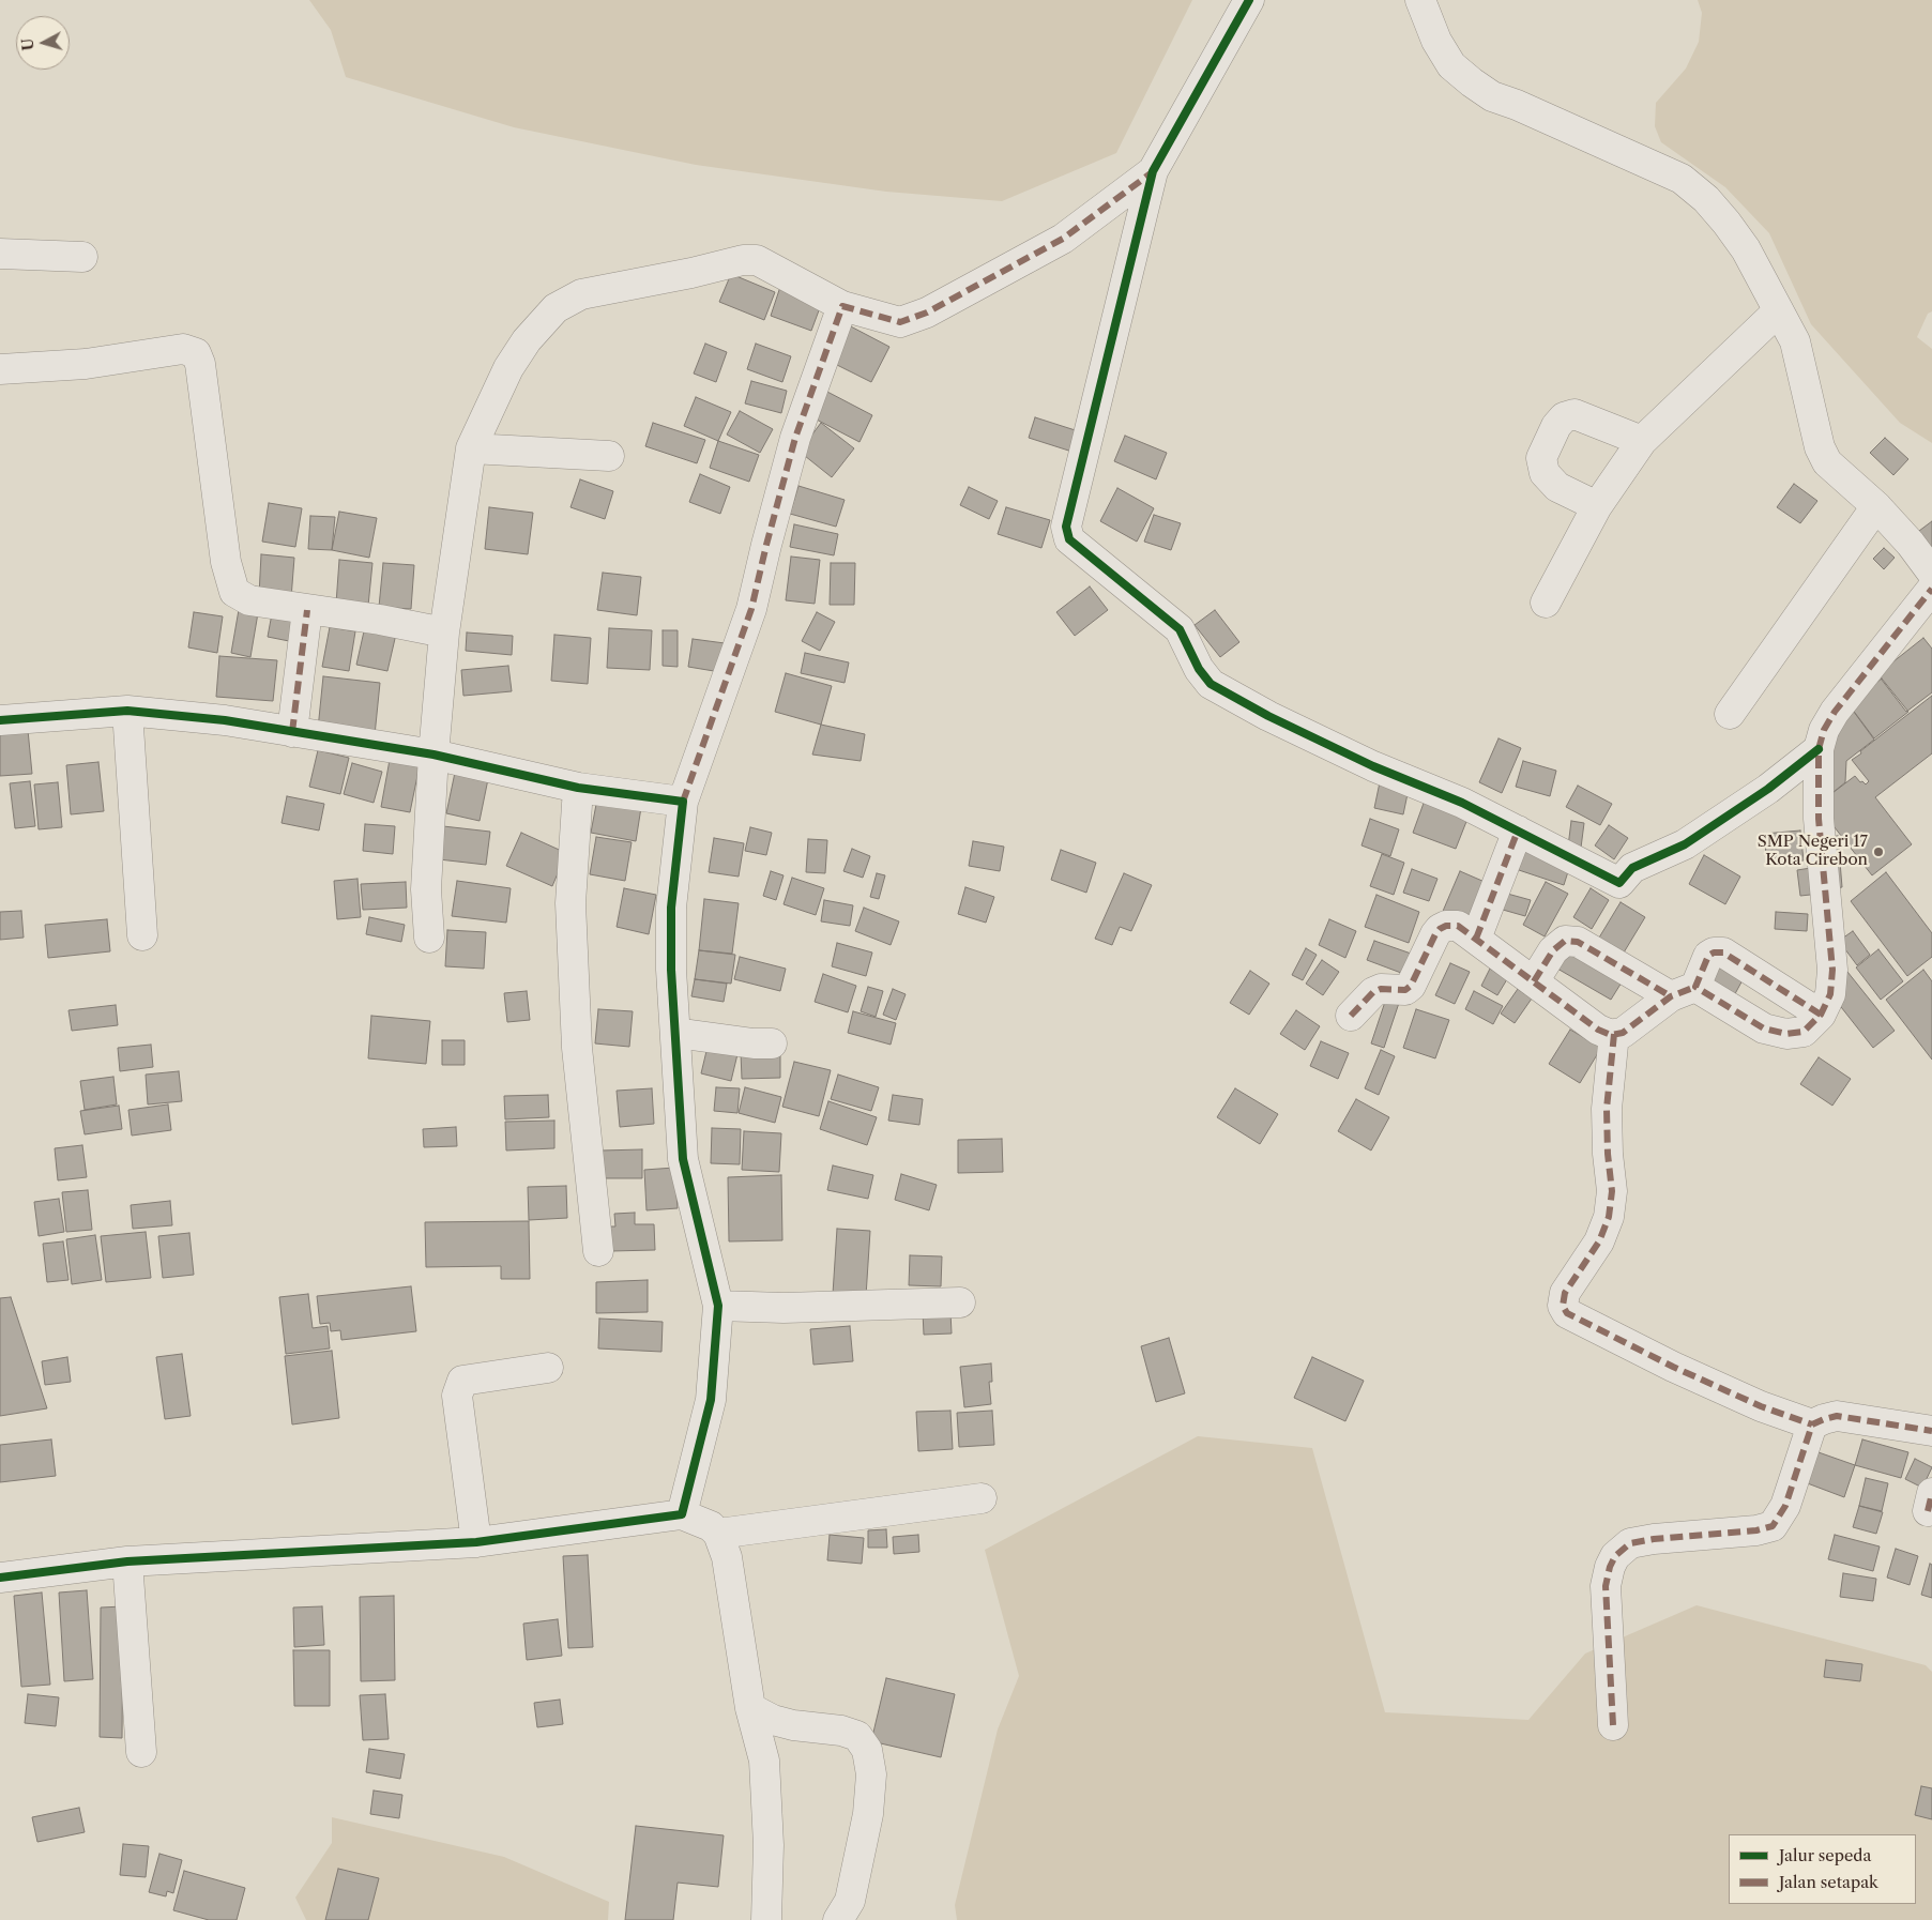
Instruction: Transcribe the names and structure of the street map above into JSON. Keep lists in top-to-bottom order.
{
  "places": ["SMP Negeri 17 Kota Cirebon"],
  "legend": ["Jalur sepeda", "Jalan setapak"],
  "north": "left"
}
